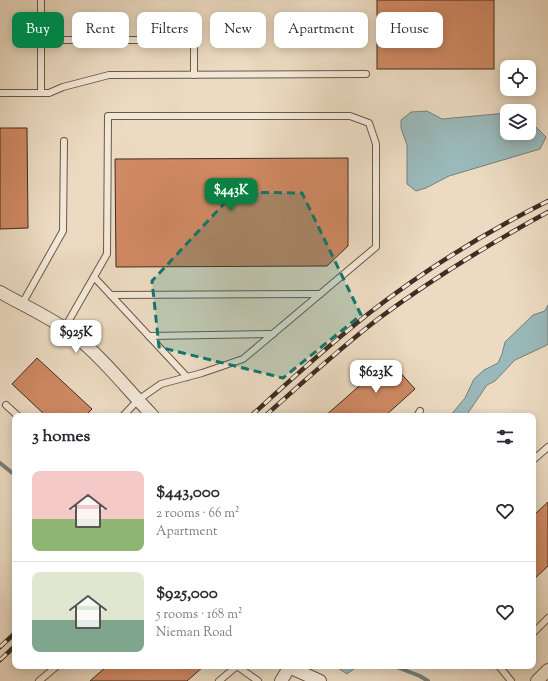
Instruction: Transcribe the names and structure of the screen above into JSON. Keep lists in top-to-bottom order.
{
  "page": {
    "chip": [
      "Buy",
      "Rent",
      "Filters",
      "New",
      "Apartment",
      "House"
    ],
    "price": ["$443K", "$925K", "$623K"],
    "heading": "3 homes",
    "list": [
      {
        "name": "$443,000",
        "note": "2 rooms · 66 m² · Apartment"
      },
      {
        "name": "$925,000",
        "note": "5 rooms · 168 m² · Nieman Road"
      }
    ]
  }
}
